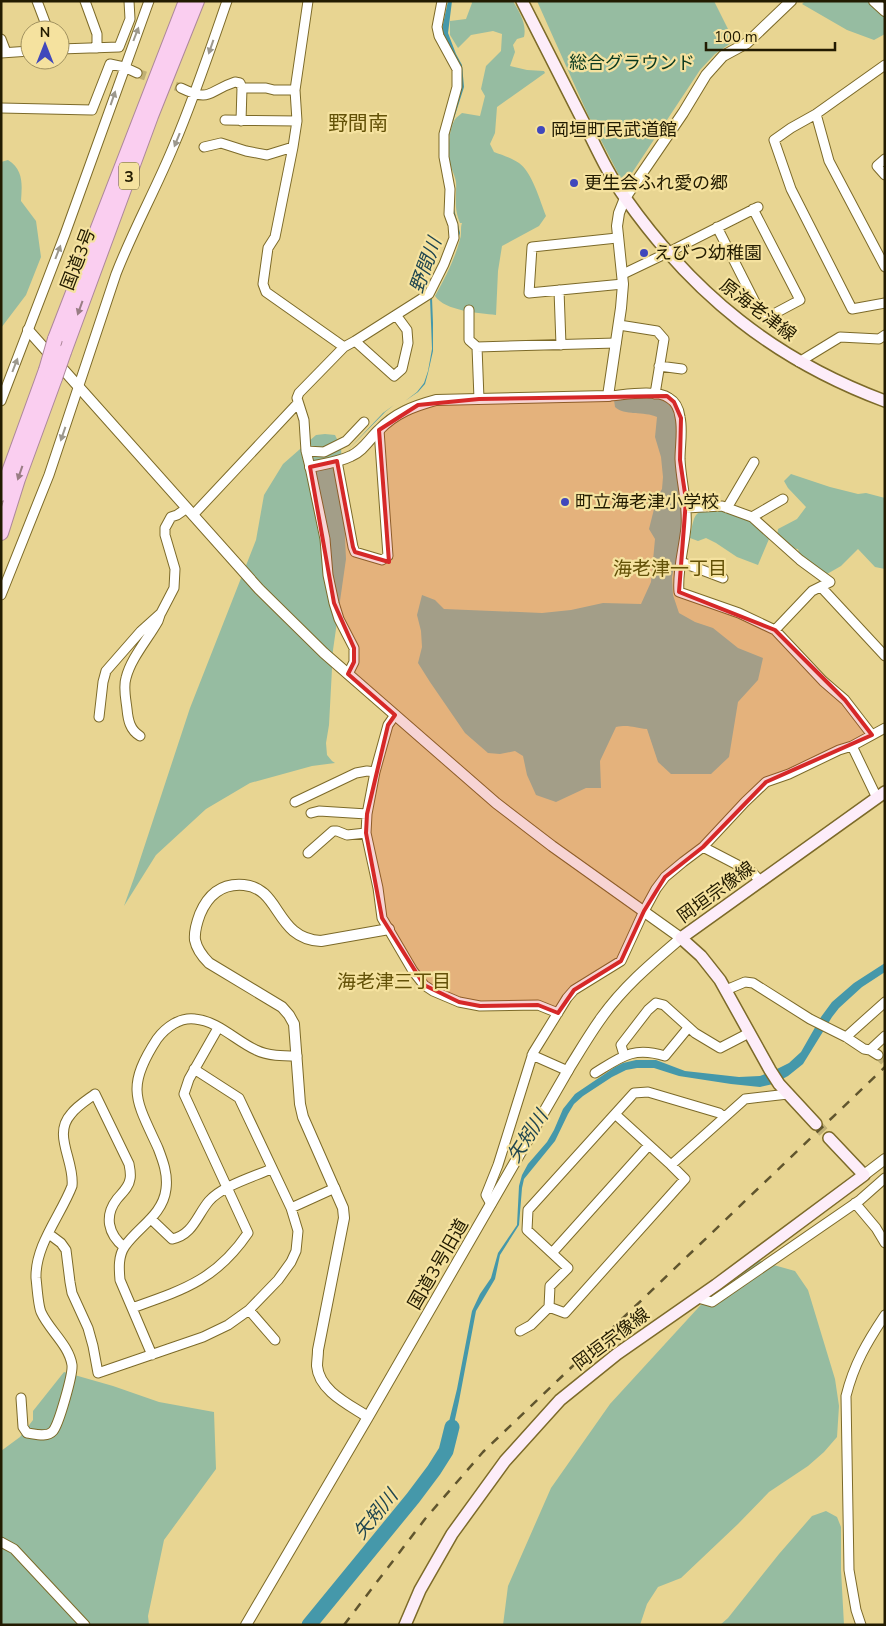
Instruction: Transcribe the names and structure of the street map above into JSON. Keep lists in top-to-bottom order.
{
  "streets": {
    "highway": ["3", "国道3号"],
    "main road": ["原海老津線", "岡垣宗像線"],
    "street": ["国道3号旧道"]
  },
  "crossings": [
    ["岡垣宗像線", "国道3号旧道"]
  ],
  "districts": ["野間南", "海老津一丁目", "海老津三丁目"],
  "water": ["野間川", "矢矧川"],
  "parks": ["総合グラウンド"],
  "places": [
    "岡垣町民武道館",
    "更生会ふれ愛の郷",
    "えびつ幼稚園",
    "町立海老津小学校"
  ],
  "scale_bar": "100 m",
  "north": "top"
}
